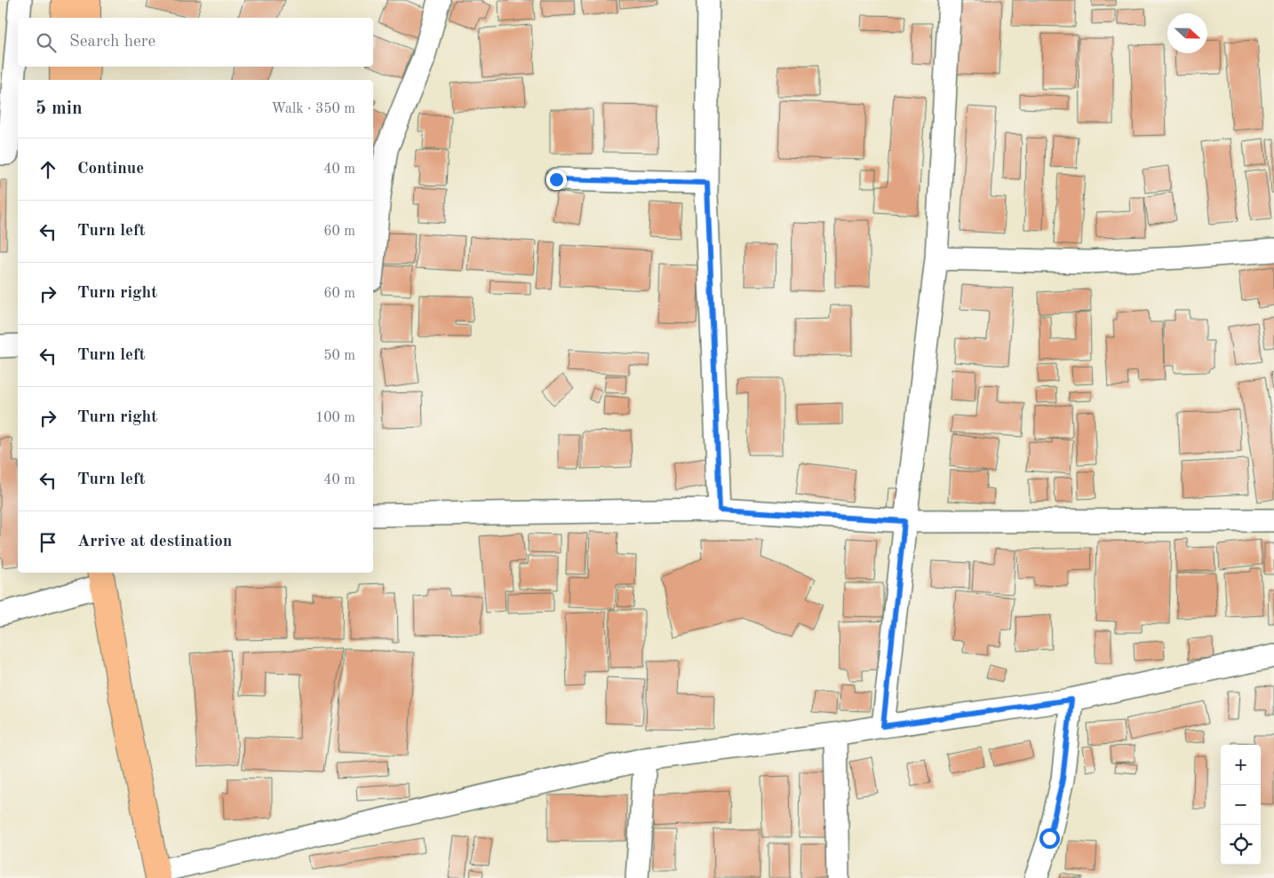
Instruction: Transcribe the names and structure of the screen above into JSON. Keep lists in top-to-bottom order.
{
  "north": "right",
  "page": {
    "search": "Search here",
    "heading": ["5 min", "Walk · 350 m"],
    "list": [
      ["Continue", "40 m"],
      ["Turn left", "60 m"],
      ["Turn right", "60 m"],
      ["Turn left", "50 m"],
      ["Turn right", "100 m"],
      ["Turn left", "40 m"],
      "Arrive at destination"
    ],
    "map_buttons": ["+", "−"]
  }
}
